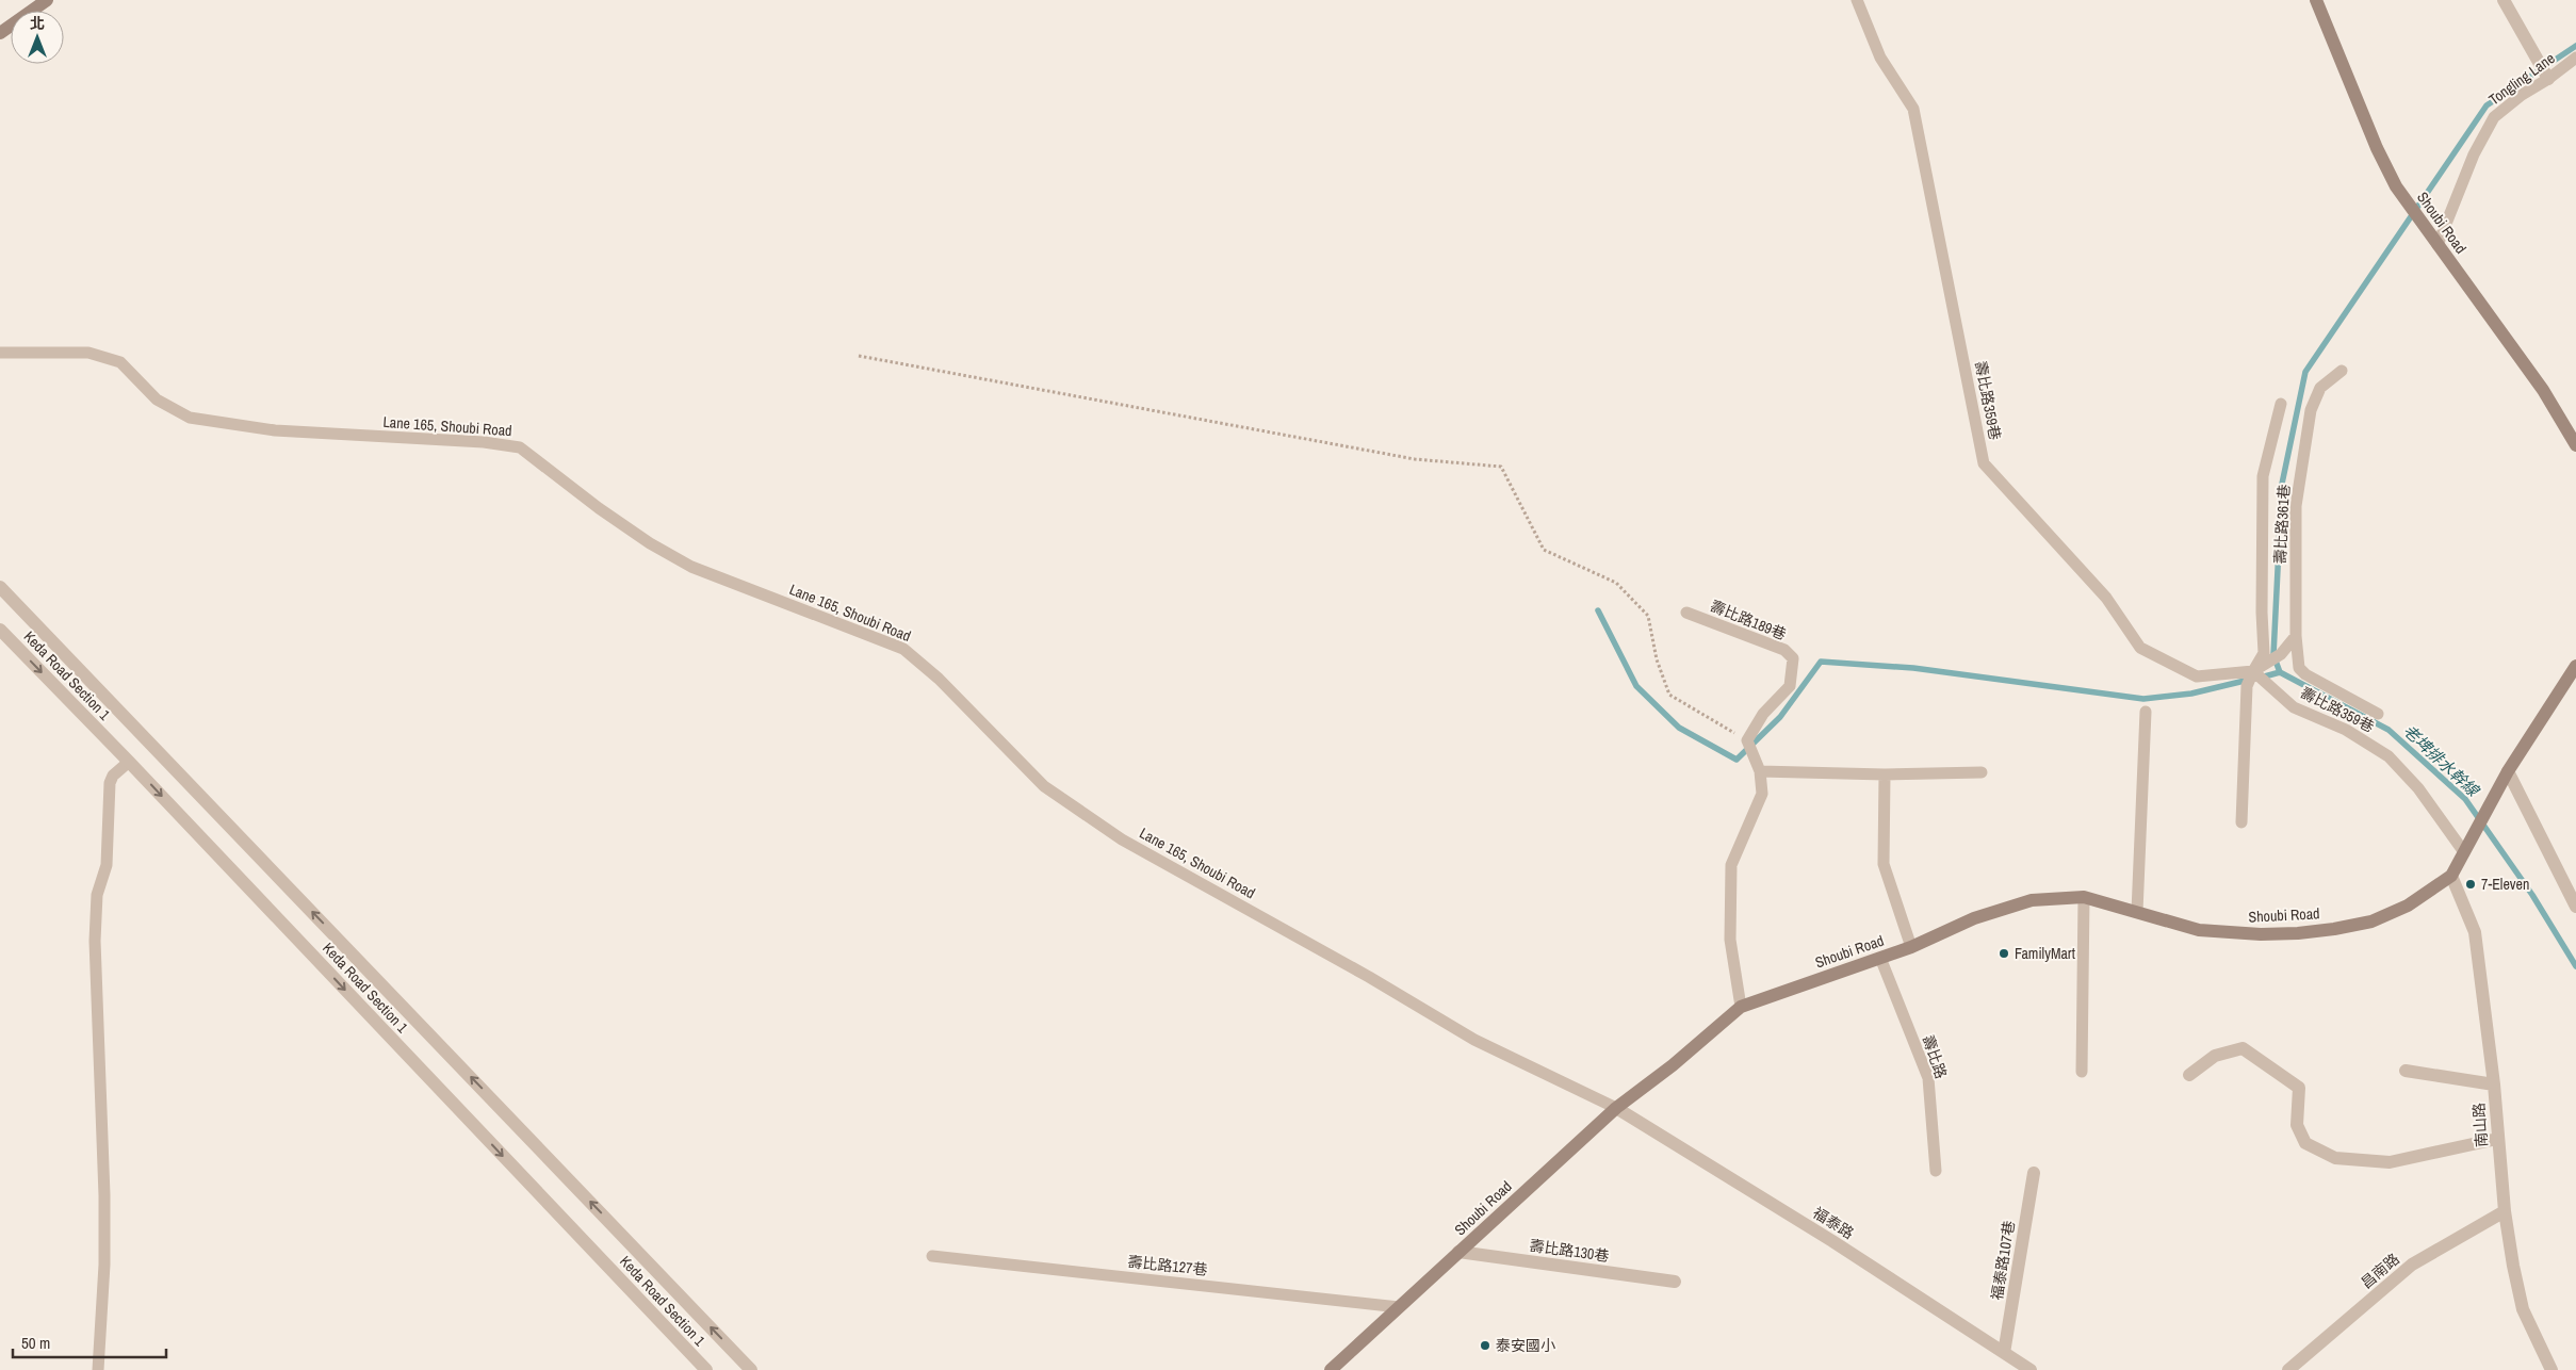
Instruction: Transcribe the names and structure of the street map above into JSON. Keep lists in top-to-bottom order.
{
  "streets": {
    "main road": ["Shoubi Road"],
    "street": [
      "Keda Road Section 1",
      "南山路",
      "福泰路",
      "壽比路130巷",
      "福泰路107巷",
      "昌南路"
    ],
    "lane": [
      "Tongling Lane",
      "壽比路359巷",
      "Lane 165, Shoubi Road",
      "壽比路361巷",
      "壽比路189巷",
      "壽比路",
      "壽比路127巷"
    ]
  },
  "crossings": [
    ["Tongling Lane", "Shoubi Road"],
    ["Shoubi Road", "壽比路359巷"],
    ["Shoubi Road", "Lane 165, Shoubi Road"],
    ["Shoubi Road", "壽比路"],
    ["Shoubi Road", "南山路"],
    ["Shoubi Road", "福泰路"],
    ["Shoubi Road", "壽比路130巷"],
    ["Shoubi Road", "壽比路127巷"],
    ["壽比路359巷", "壽比路361巷"],
    ["Lane 165, Shoubi Road", "福泰路"],
    ["南山路", "昌南路"],
    ["福泰路", "福泰路107巷"]
  ],
  "water": ["老埤排水幹線"],
  "places": ["7-Eleven", "FamilyMart", "泰安國小"],
  "scale_bar": "50 m",
  "north": "top"
}
